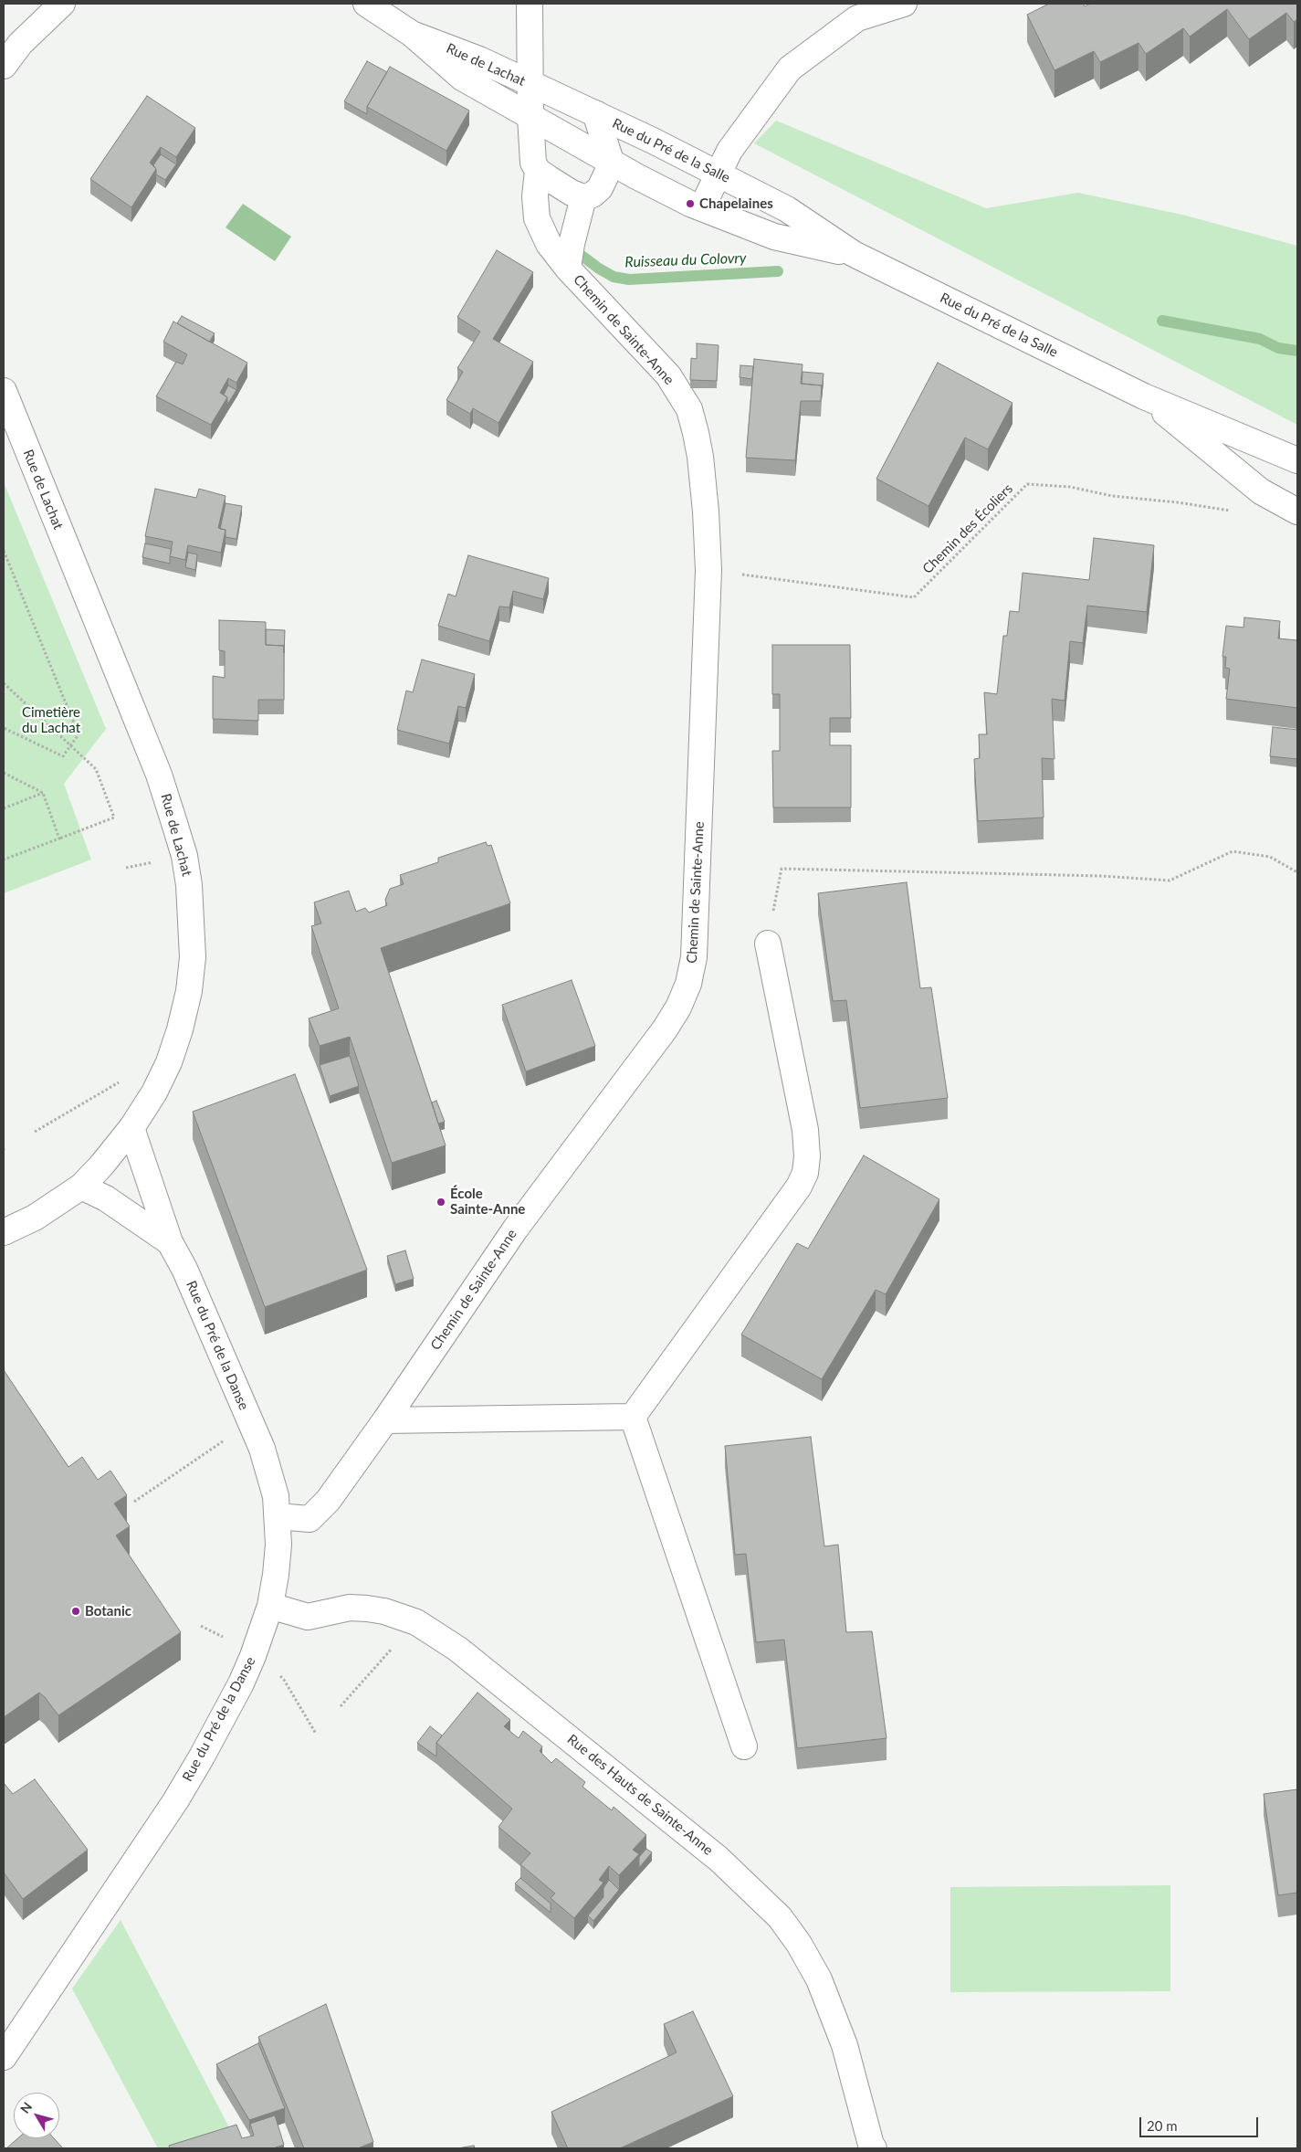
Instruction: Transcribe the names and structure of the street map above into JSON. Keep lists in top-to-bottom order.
{
  "streets": {
    "street": [
      "Rue de Lachat",
      "Rue du Pré de la Salle",
      "Chemin de Sainte-Anne",
      "Rue du Pré de la Danse",
      "Rue des Hauts de Sainte-Anne"
    ],
    "path": ["Chemin des Écoliers"]
  },
  "crossings": [
    ["Rue de Lachat", "Rue du Pré de la Salle"],
    ["Rue de Lachat", "Chemin de Sainte-Anne"],
    ["Rue de Lachat", "Rue du Pré de la Danse"],
    ["Chemin de Sainte-Anne", "Chemin des Écoliers"],
    ["Chemin de Sainte-Anne", "Rue du Pré de la Danse"],
    ["Rue du Pré de la Danse", "Rue des Hauts de Sainte-Anne"]
  ],
  "water": ["Ruisseau du Colovry"],
  "parks": ["Cimetière du Lachat"],
  "places": ["Chapelaines", "École Sainte-Anne", "Botanic"],
  "scale_bar": "20 m",
  "north": "top left"
}
